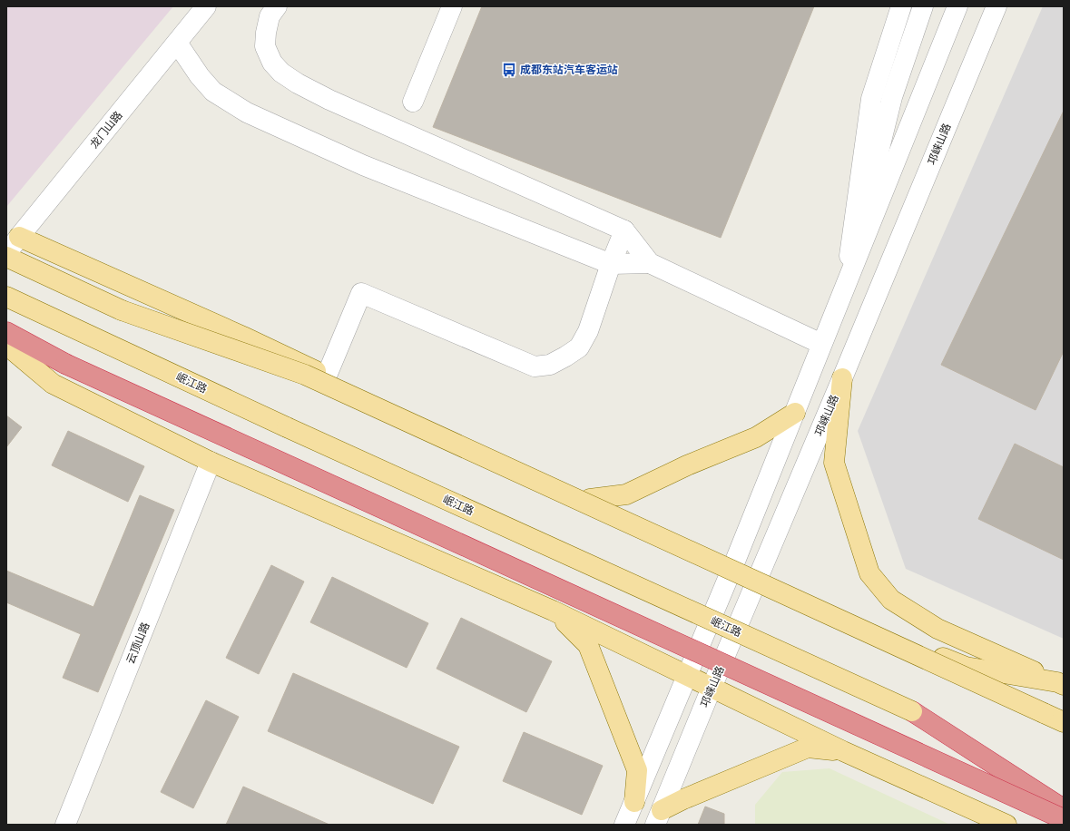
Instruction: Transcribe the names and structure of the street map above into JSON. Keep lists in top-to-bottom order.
{
  "streets": {
    "main road": ["岷江路"],
    "street": ["龙门山路", "邛崃山路", "云顶山路"]
  },
  "places": {
    "bus stop": ["成都东站汽车客运站"]
  }
}
